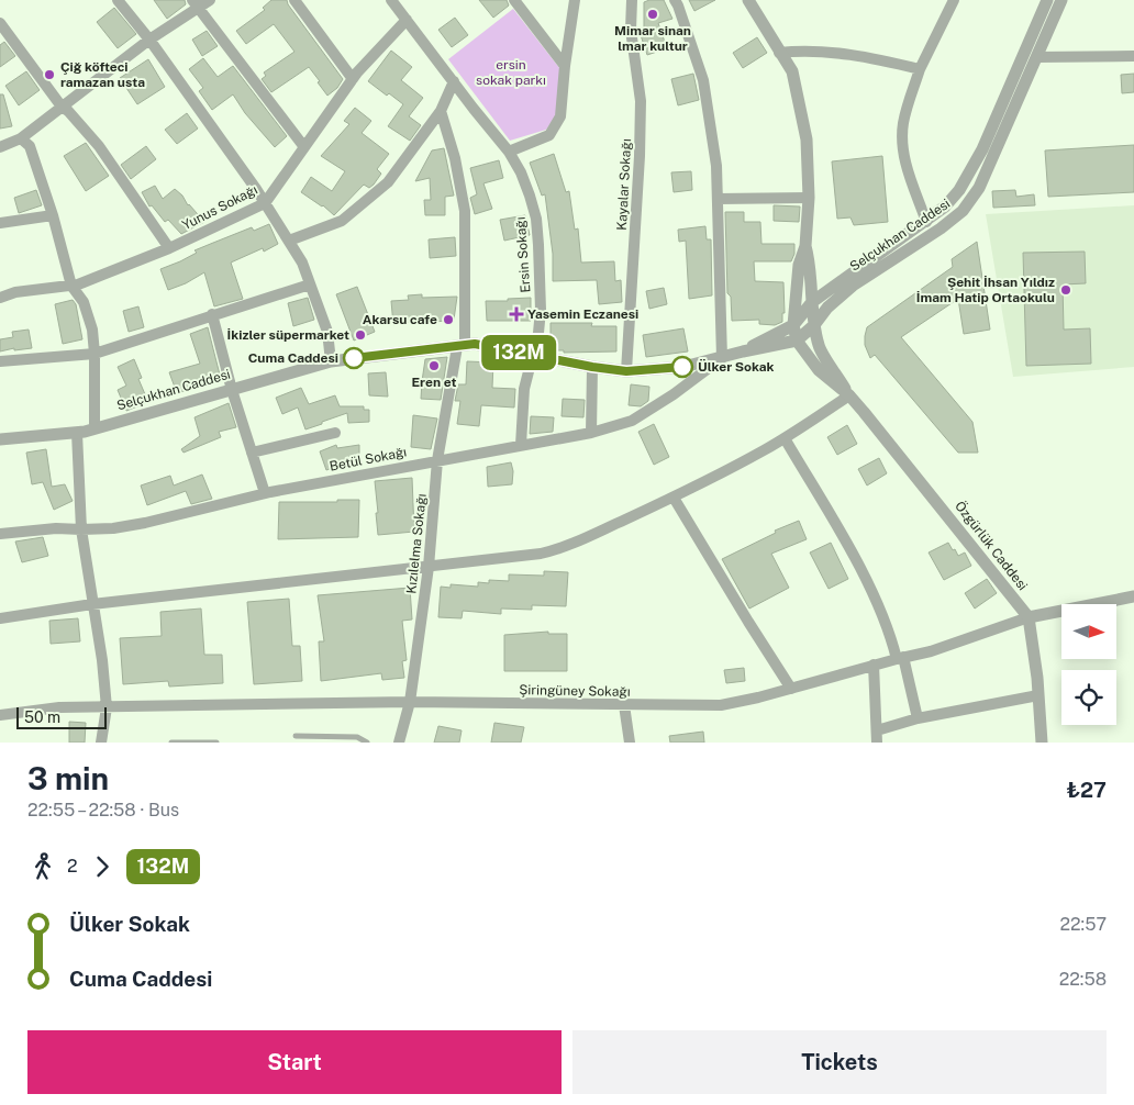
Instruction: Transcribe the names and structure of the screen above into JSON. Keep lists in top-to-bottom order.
{
  "streets": {
    "street": [
      "Kayalar Sokağı",
      "Yunus Sokağı",
      "Selçukhan Caddesi",
      "Ersin Sokağı",
      "Betül Sokağı",
      "Kızılelma Sokağı",
      "Özgürlük Caddesi",
      "Şiringüney Sokağı"
    ]
  },
  "crossings": [
    ["Kayalar Sokağı", "Selçukhan Caddesi"],
    ["Yunus Sokağı", "Ersin Sokağı"],
    ["Selçukhan Caddesi", "Ersin Sokağı"],
    ["Selçukhan Caddesi", "Betül Sokağı"],
    ["Selçukhan Caddesi", "Kızılelma Sokağı"],
    ["Selçukhan Caddesi", "Özgürlük Caddesi"],
    ["Ersin Sokağı", "Betül Sokağı"],
    ["Betül Sokağı", "Kızılelma Sokağı"],
    ["Kızılelma Sokağı", "Şiringüney Sokağı"],
    ["Özgürlük Caddesi", "Şiringüney Sokağı"]
  ],
  "parks": ["ersin sokak parkı"],
  "places": {
    "other": [
      "Mimar sinan lmar kultur",
      "Çiğ köfteci ramazan usta",
      "Şehit İhsan Yıldız İmam Hatip Ortaokulu",
      "Akarsu cafe",
      "İkizler süpermarket",
      "Cuma Caddesi",
      "Eren et",
      "Ülker Sokak"
    ],
    "health": ["Yasemin Eczanesi"]
  },
  "lines": ["bus line 132M"],
  "scale_bar": "50 m",
  "north": "right",
  "page": {
    "on_map": "132M",
    "scale": "50 m",
    "heading": ["3 min", "22:55 – 22:58 · Bus", "₺27"],
    "legs": ["2", "132M"],
    "list": [
      {
        "name": "Ülker Sokak",
        "value": "22:57"
      },
      {
        "name": "Cuma Caddesi",
        "value": "22:58"
      }
    ],
    "buttons": ["Start", "Tickets"]
  }
}
